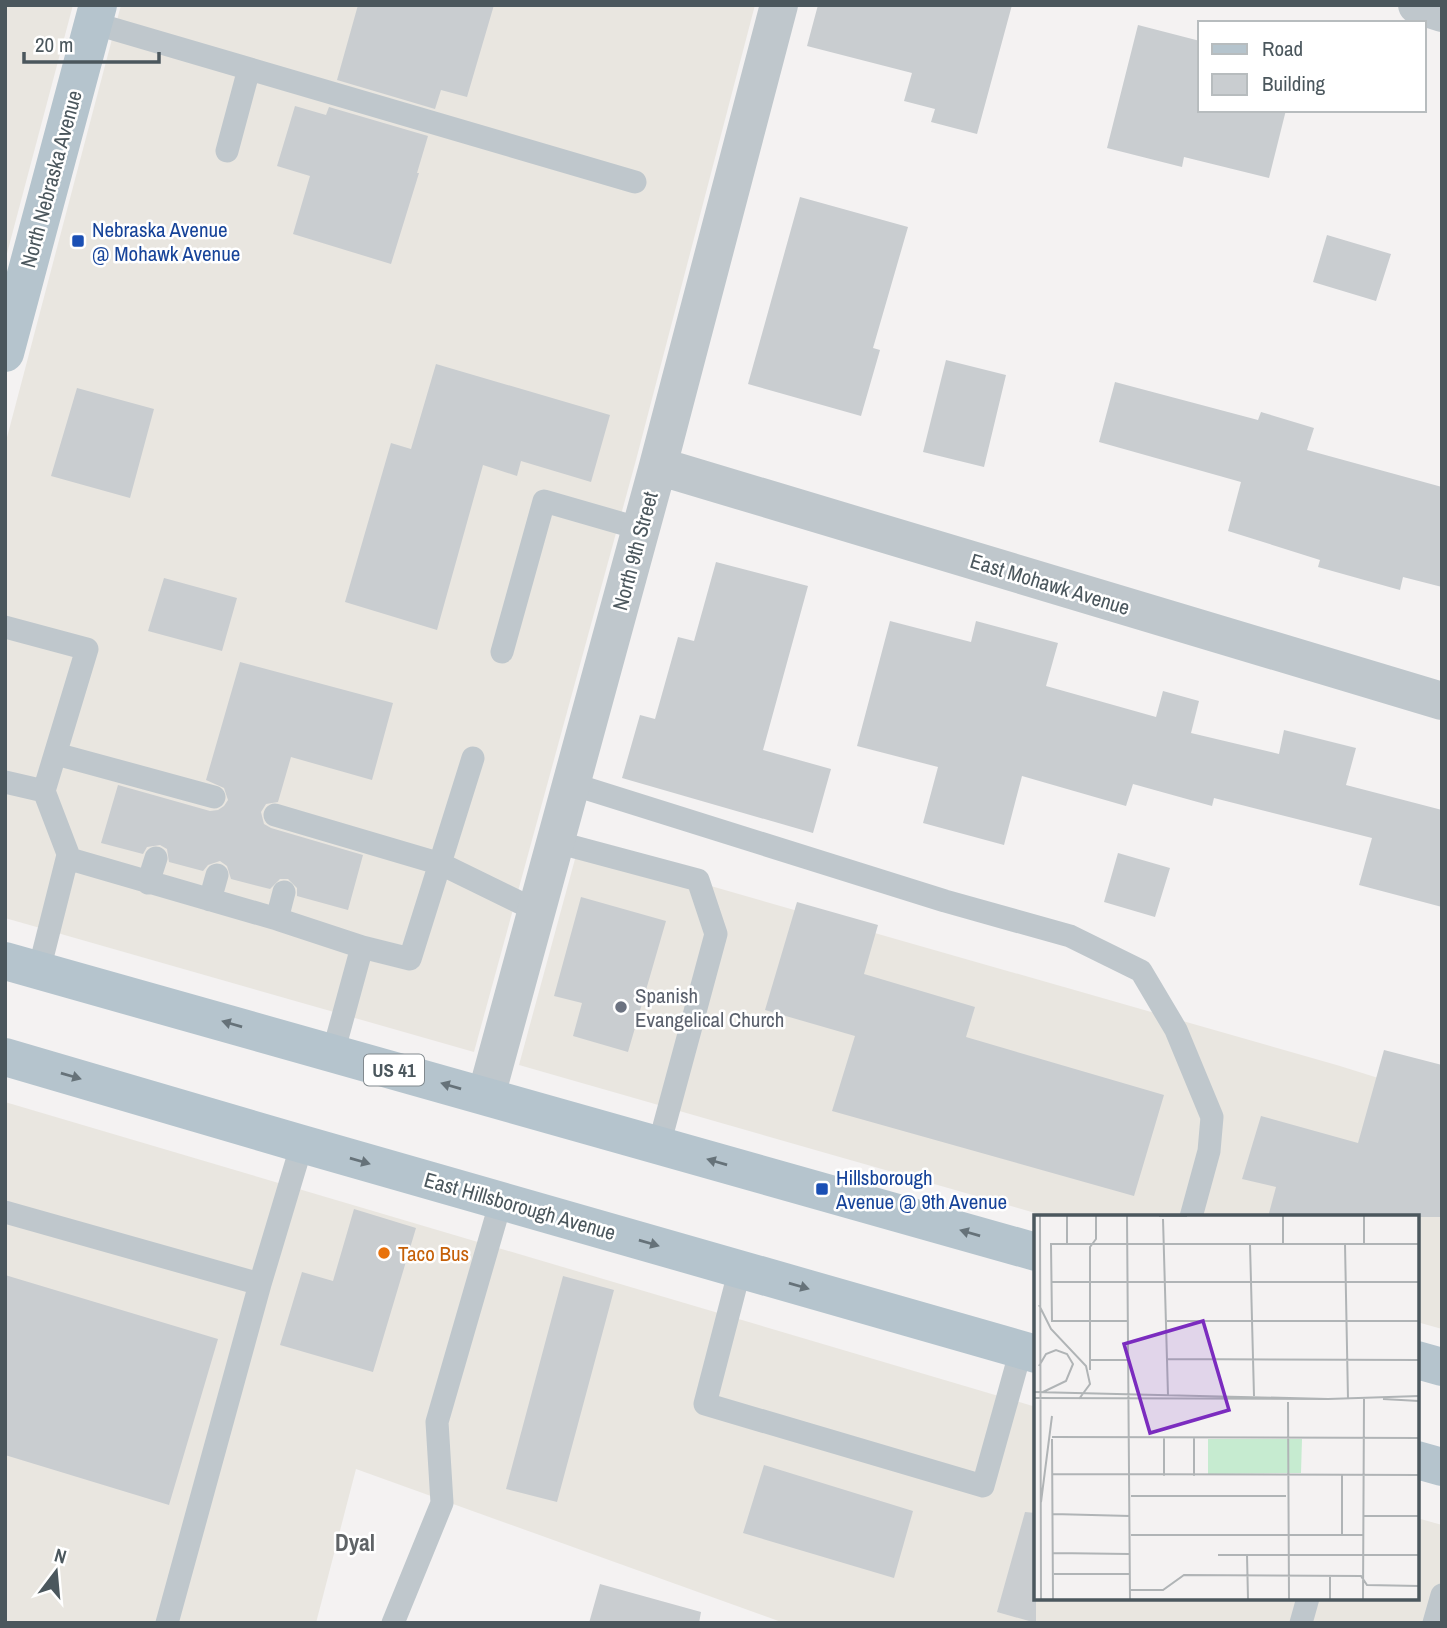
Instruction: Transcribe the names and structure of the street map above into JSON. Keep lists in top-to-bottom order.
{
  "streets": {
    "main road": ["North Nebraska Avenue", "US 41", "East Hillsborough Avenue"],
    "street": ["North 9th Street", "East Mohawk Avenue"]
  },
  "crossings": [
    ["North 9th Street", "East Mohawk Avenue"],
    ["North 9th Street", "US 41"]
  ],
  "districts": ["Dyal"],
  "places": {
    "transit": ["Nebraska Avenue @ Mohawk Avenue", "Hillsborough Avenue @ 9th Avenue"],
    "other": ["Spanish Evangelical Church", "Taco Bus"]
  },
  "legend": ["Road", "Building"],
  "scale_bar": "20 m",
  "north": "top"
}
